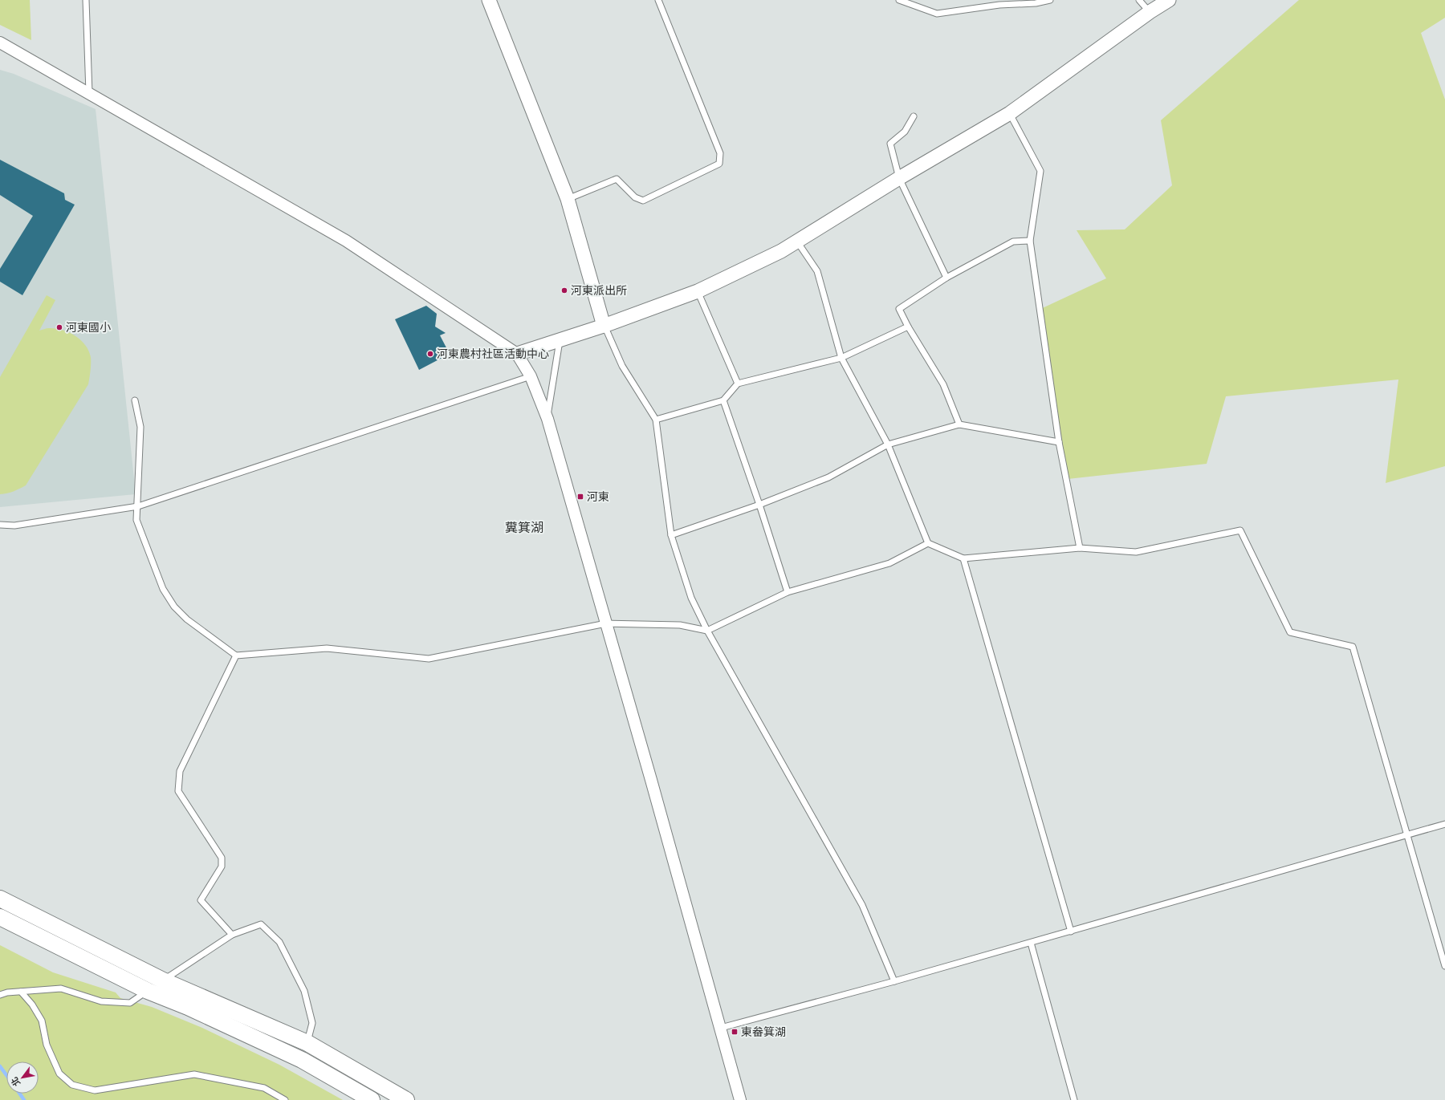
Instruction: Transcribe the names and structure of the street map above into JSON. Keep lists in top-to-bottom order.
{
  "districts": ["糞箕湖"],
  "places": {
    "other": ["河東派出所", "河東國小", "河東農村社區活動中心"],
    "transit": ["河東", "東畚箕湖"]
  },
  "north": "bottom left"
}
